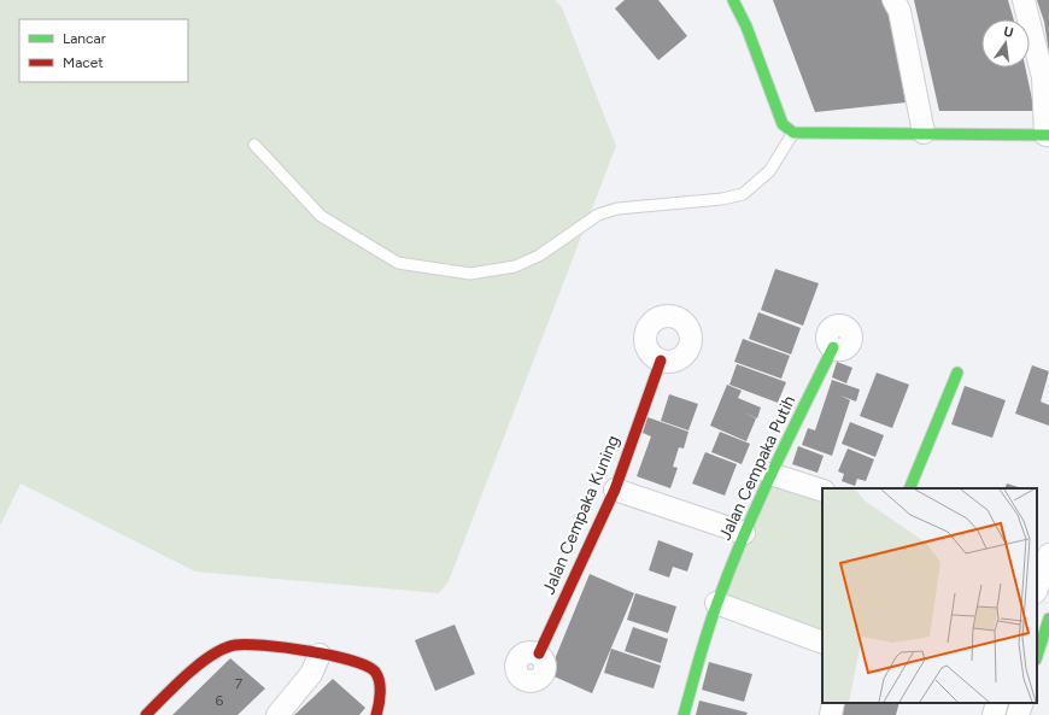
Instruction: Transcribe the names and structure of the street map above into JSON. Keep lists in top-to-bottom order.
{
  "streets": {
    "street": ["Jalan Cempaka Putih", "Jalan Cempaka Kuning"]
  },
  "house_numbers": ["7", "6"],
  "legend": ["Lancar", "Macet"],
  "north": "top"
}
